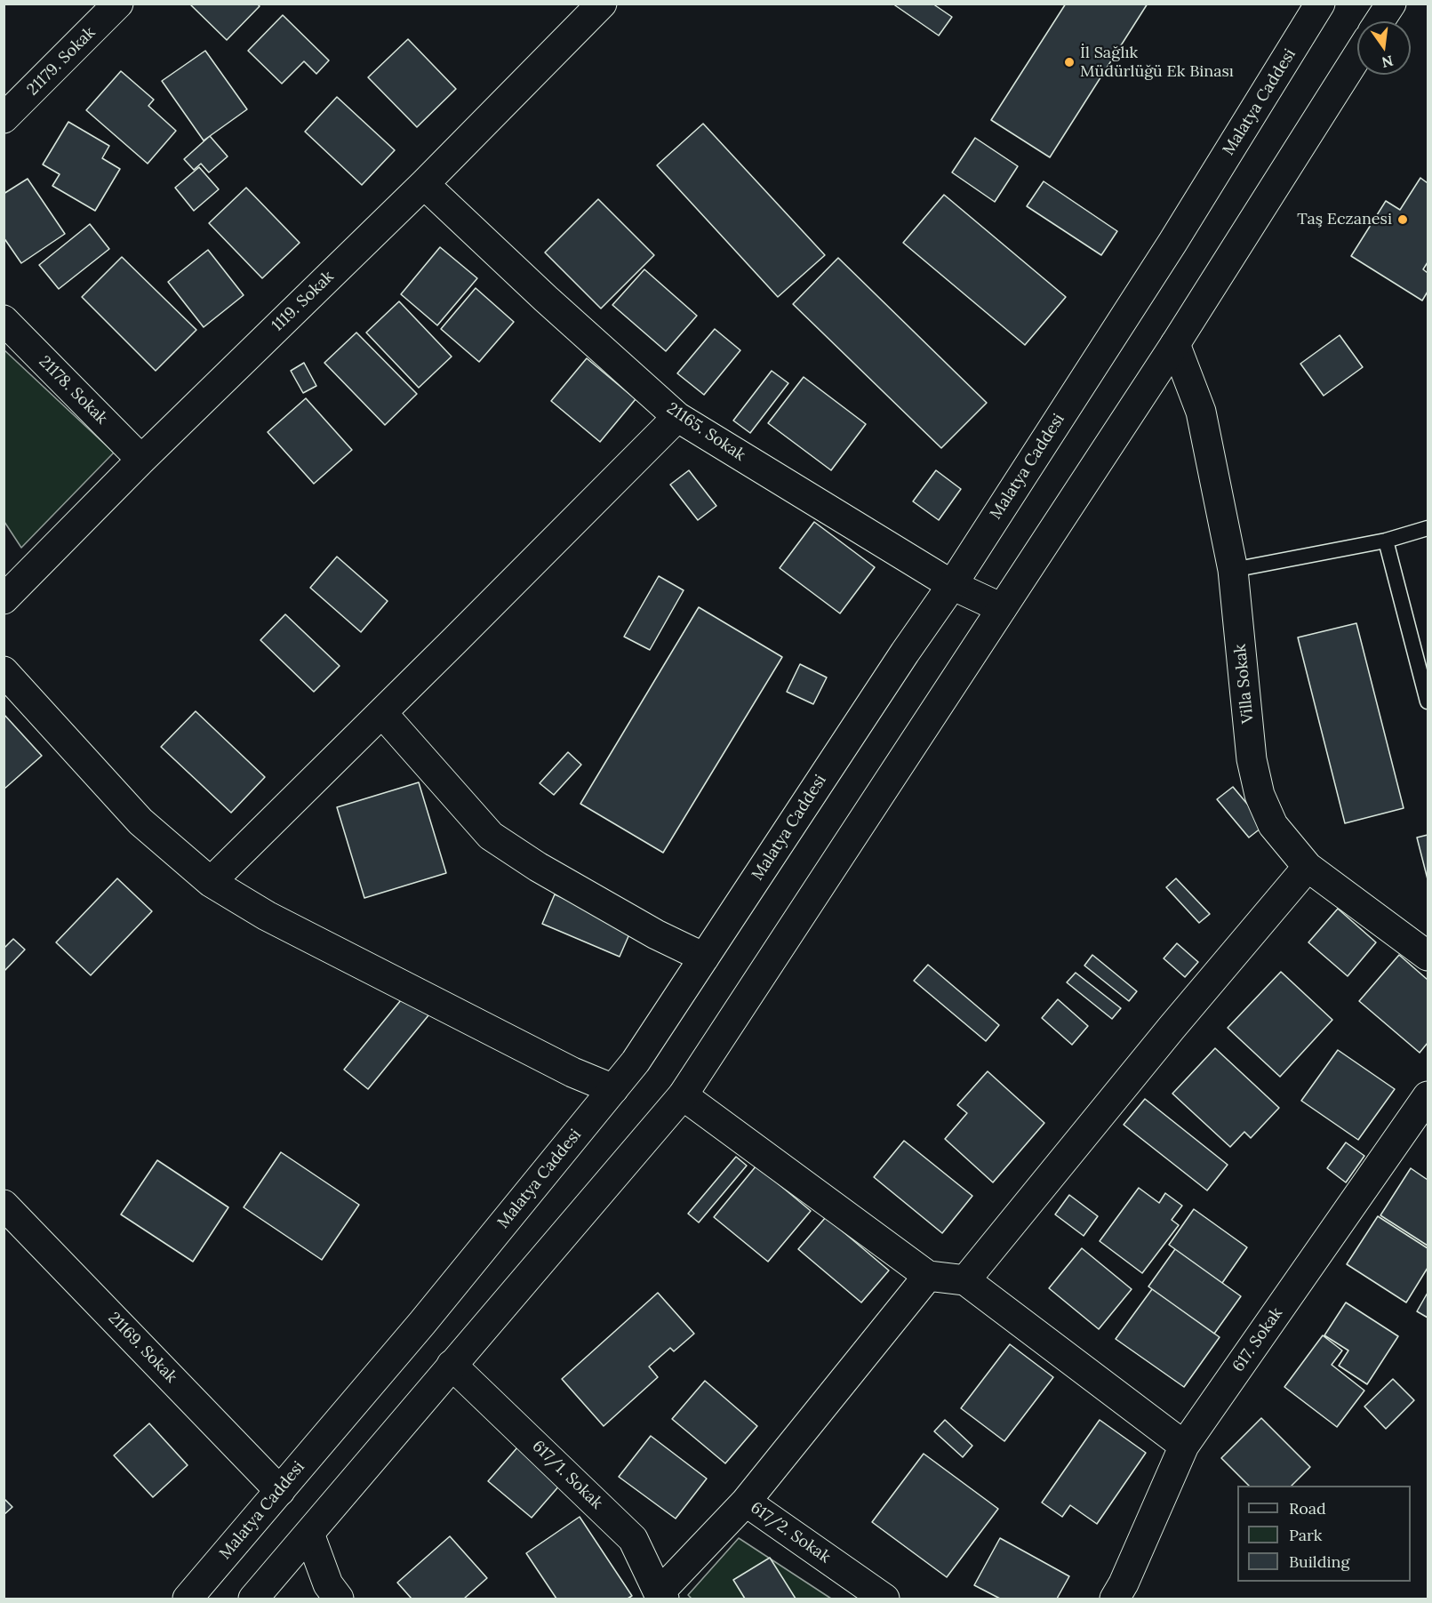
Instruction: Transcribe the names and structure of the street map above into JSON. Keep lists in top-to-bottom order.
{
  "streets": {
    "street": [
      "21179. Sokak",
      "Malatya Caddesi",
      "1119. Sokak",
      "21178. Sokak",
      "21165. Sokak",
      "Villa Sokak",
      "617. Sokak",
      "21169. Sokak",
      "617/1. Sokak",
      "617/2. Sokak"
    ]
  },
  "crossings": [
    ["Malatya Caddesi", "21165. Sokak"],
    ["Malatya Caddesi", "21169. Sokak"],
    ["1119. Sokak", "21178. Sokak"],
    ["1119. Sokak", "21165. Sokak"],
    ["617/1. Sokak", "617/2. Sokak"]
  ],
  "places": ["İl Sağlık Müdürlüğü Ek Binası", "Taş Eczanesi"],
  "legend": ["Road", "Park", "Building"],
  "north": "bottom"
}
